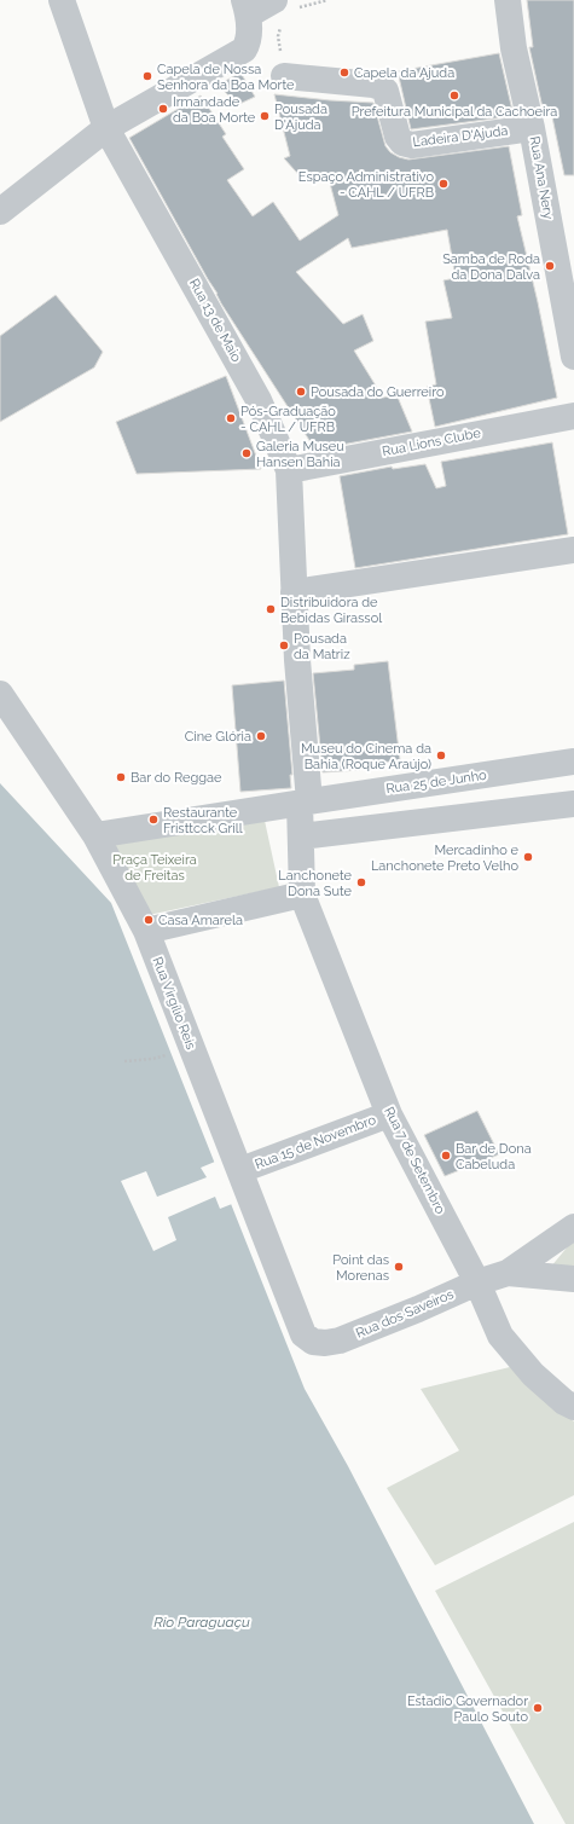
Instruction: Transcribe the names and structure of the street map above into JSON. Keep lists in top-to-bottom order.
{
  "streets": {
    "street": [
      "Ladeira D'Ajuda",
      "Rua Ana Nery",
      "Rua 13 de Maio",
      "Rua Lions Clube",
      "Rua 25 de Junho",
      "Rua Virgílio Reis",
      "Rua 15 de Novembro",
      "Rua 7 de Setembro",
      "Rua dos Saveiros"
    ]
  },
  "crossings": [
    ["Ladeira D'Ajuda", "Rua Ana Nery"],
    ["Rua 13 de Maio", "Rua Lions Clube"],
    ["Rua 13 de Maio", "Rua 25 de Junho"],
    ["Rua Virgílio Reis", "Rua 15 de Novembro"],
    ["Rua Virgílio Reis", "Rua dos Saveiros"],
    ["Rua 15 de Novembro", "Rua 7 de Setembro"],
    ["Rua 7 de Setembro", "Rua dos Saveiros"]
  ],
  "water": ["Rio Paraguaçu"],
  "parks": ["Praça Teixeira de Freitas"],
  "places": [
    "Capela da Ajuda",
    "Capela de Nossa Senhora da Boa Morte",
    "Prefeitura Municipal da Cachoeira",
    "Irmandade da Boa Morte",
    "Pousada D'Ajuda",
    "Espaço Administrativo - CAHL / UFRB",
    "Samba de Roda da Dona Dalva",
    "Pousada do Guerreiro",
    "Pós-Graduação - CAHL / UFRB",
    "Galeria Museu Hansen Bahia",
    "Distribuidora de Bebidas Girassol",
    "Pousada da Matriz",
    "Cine Glória",
    "Museu do Cinema da Bahia (Roque Araújo)",
    "Bar do Reggae",
    "Restaurante Fristtcck Grill",
    "Mercadinho e Lanchonete Preto Velho",
    "Lanchonete Dona Sute",
    "Casa Amarela",
    "Bar de Dona Cabeluda",
    "Point das Morenas",
    "Estadio Governador Paulo Souto"
  ]
}
